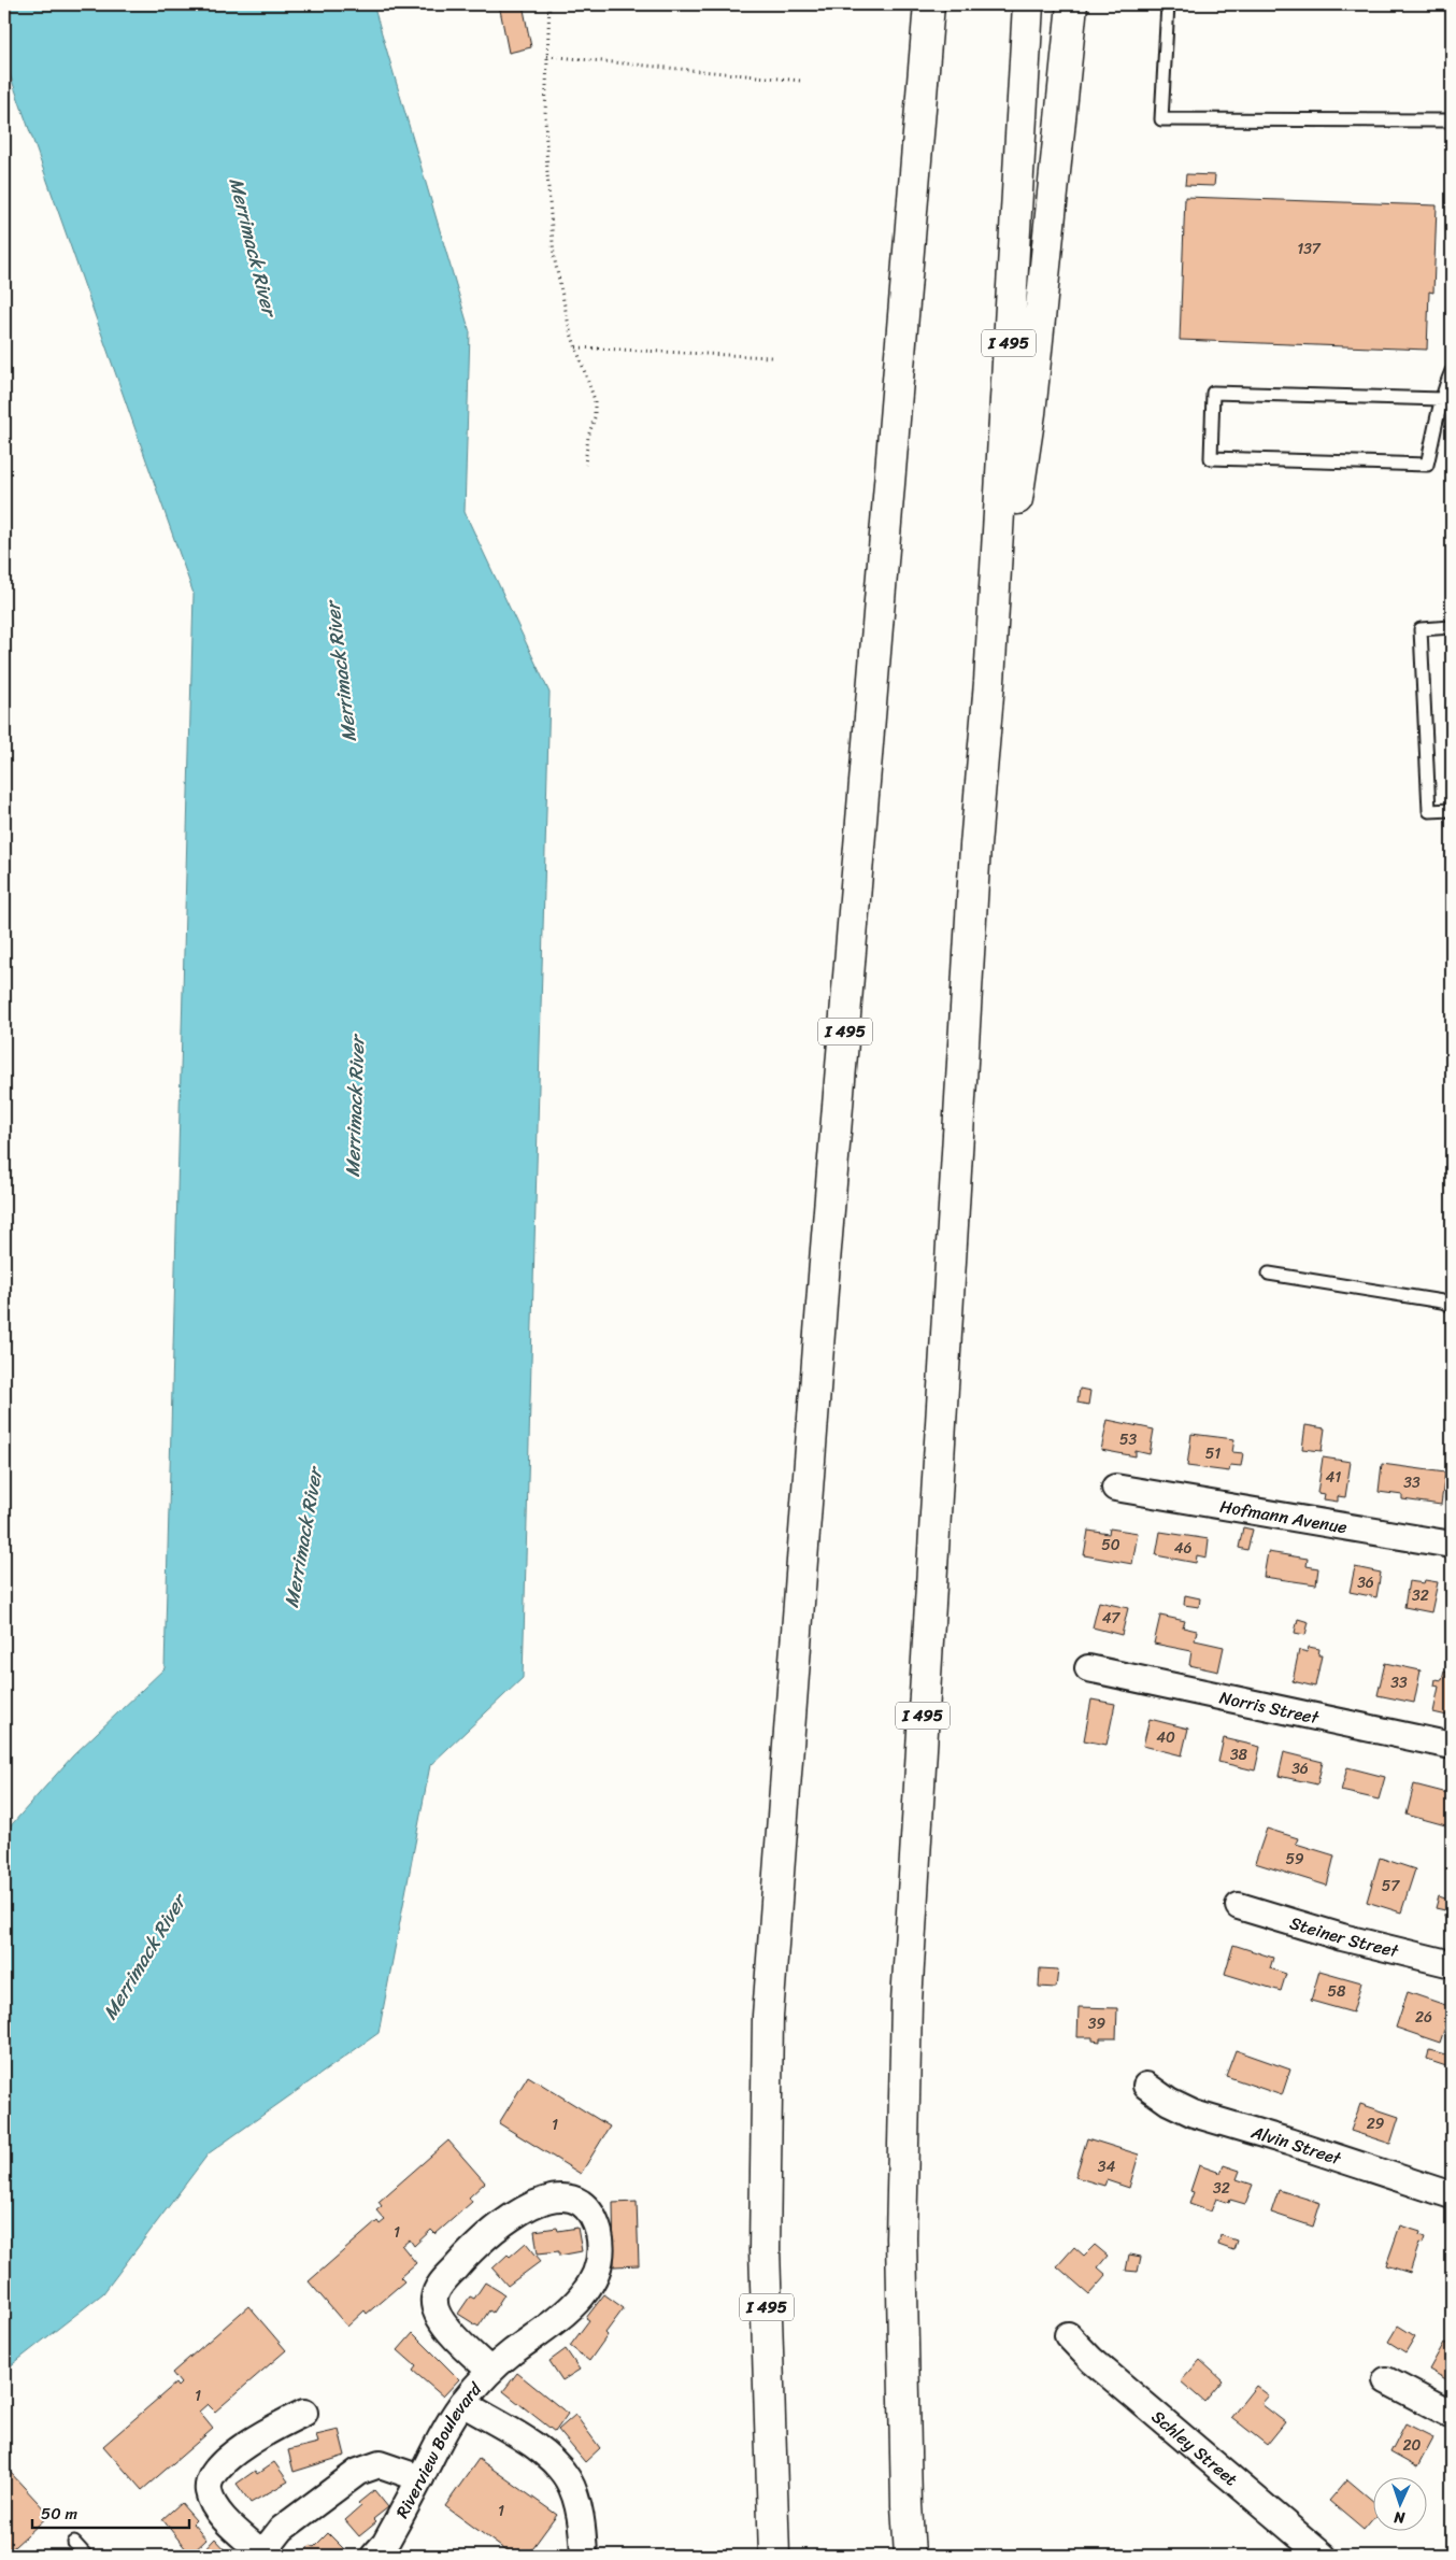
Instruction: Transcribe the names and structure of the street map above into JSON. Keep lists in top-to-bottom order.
{
  "streets": {
    "highway": ["I 495"],
    "street": [
      "Hofmann Avenue",
      "Norris Street",
      "Steiner Street",
      "Alvin Street",
      "Schley Street",
      "Riverview Boulevard"
    ]
  },
  "water": ["Merrimack River"],
  "house_numbers": [
    "137",
    "53",
    "51",
    "41",
    "33",
    "50",
    "46",
    "36",
    "32",
    "47",
    "33",
    "40",
    "38",
    "36",
    "59",
    "57",
    "58",
    "26",
    "39",
    "29",
    "1",
    "34",
    "32",
    "1",
    "1",
    "20",
    "1"
  ],
  "scale_bar": "50 m",
  "north": "bottom"
}
